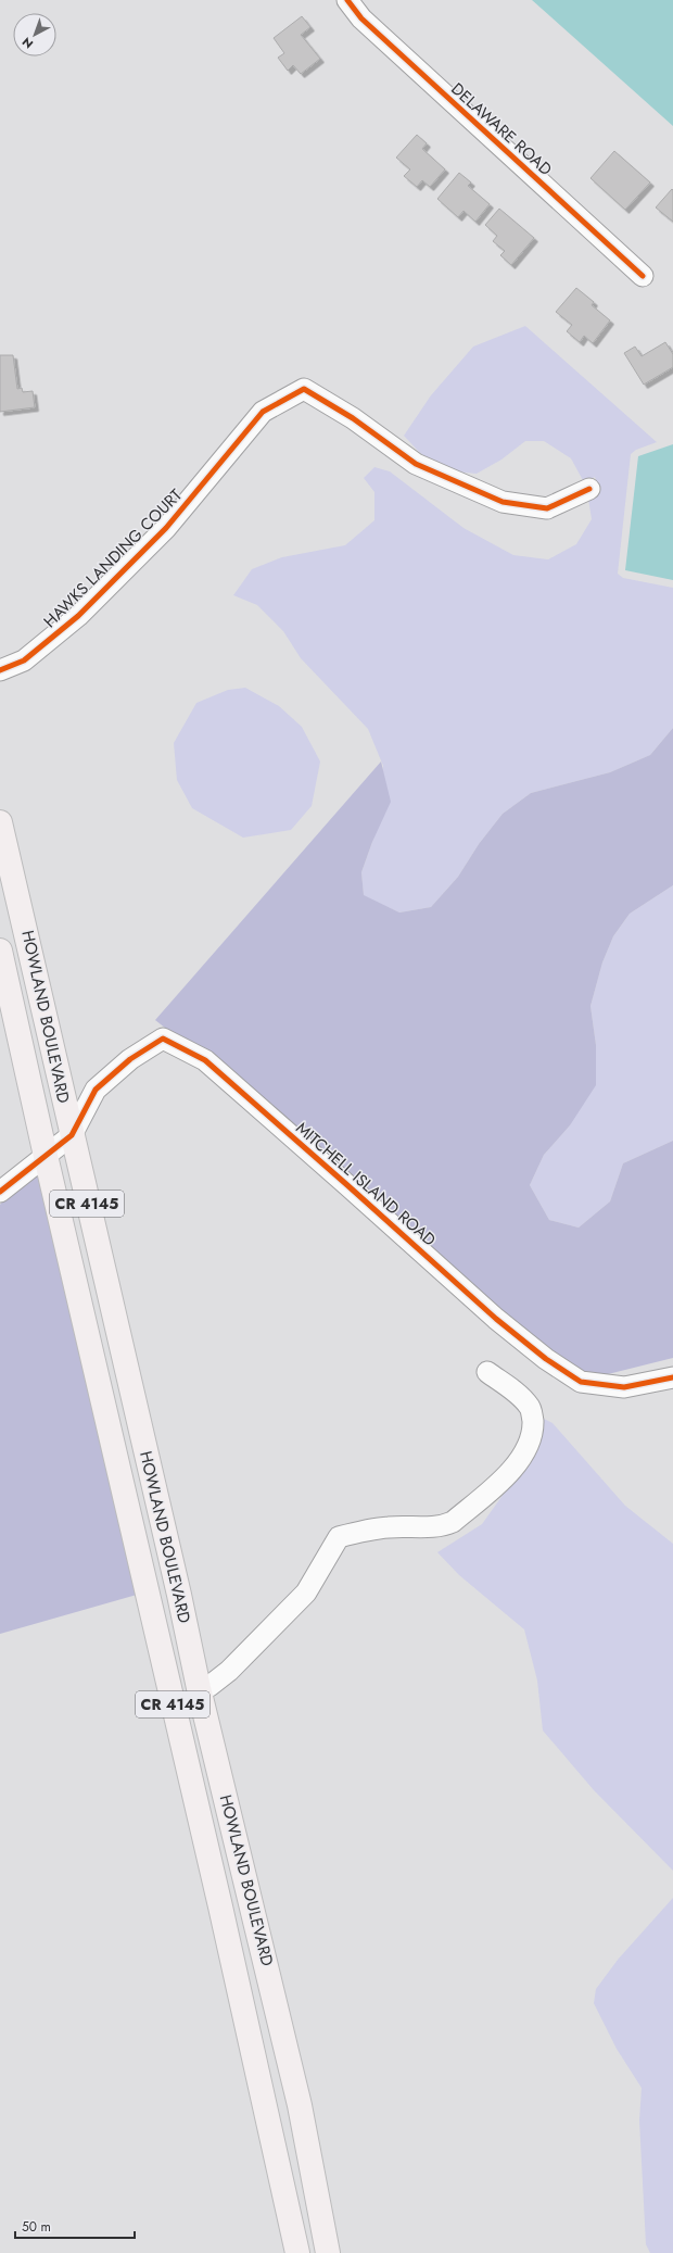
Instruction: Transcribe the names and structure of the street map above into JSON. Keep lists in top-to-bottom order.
{
  "streets": {
    "main road": ["HOWLAND BOULEVARD", "CR 4145"],
    "street": ["DELAWARE ROAD", "HAWKS LANDING COURT", "MITCHELL ISLAND ROAD"]
  },
  "crossings": [
    ["HOWLAND BOULEVARD", "MITCHELL ISLAND ROAD"]
  ],
  "scale_bar": "50 m",
  "north": "bottom left"
}
